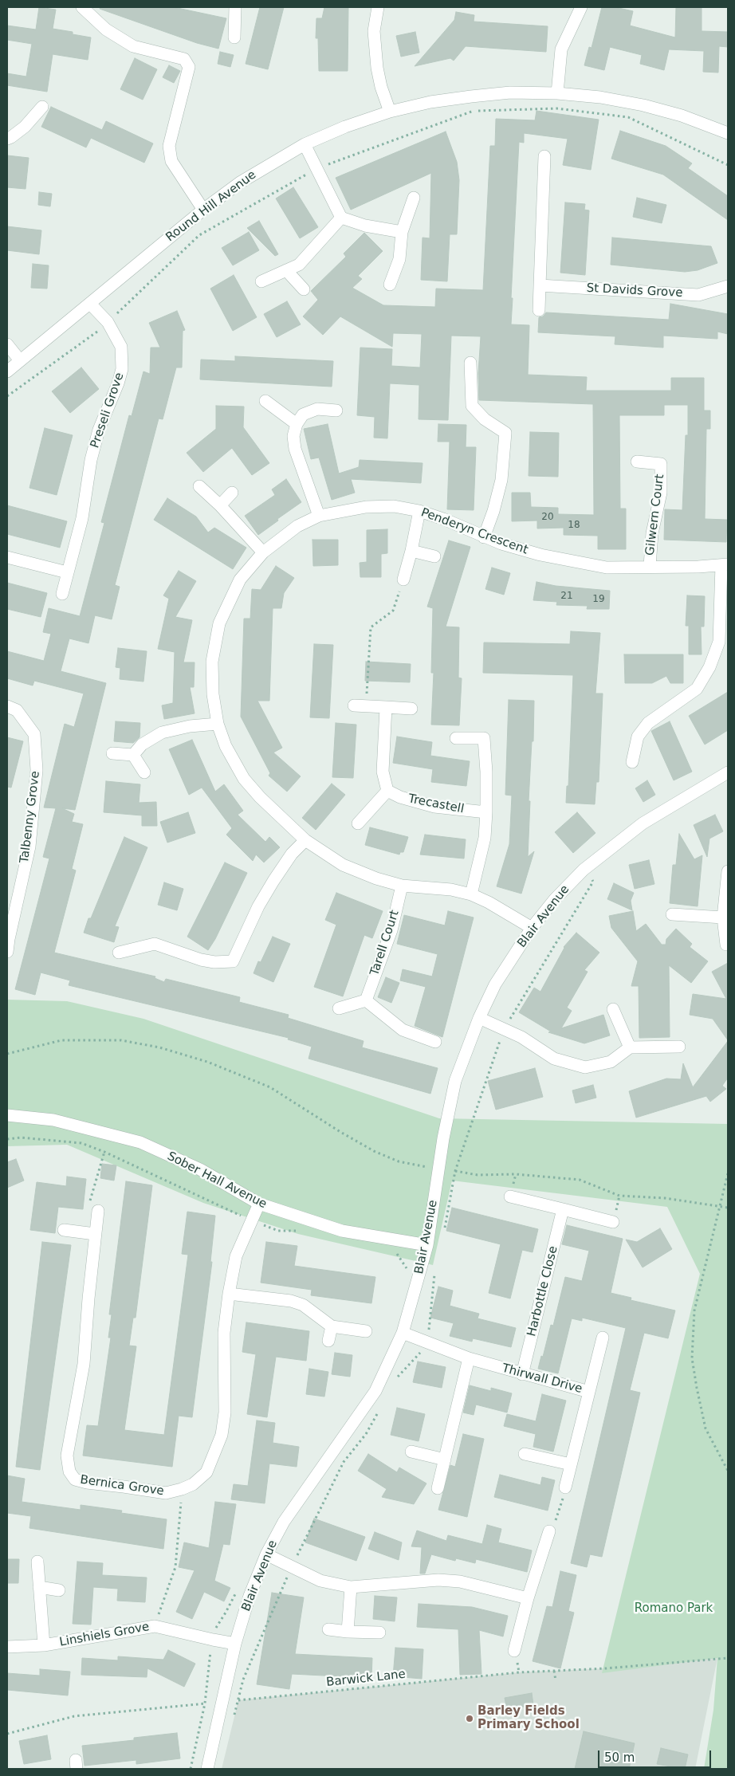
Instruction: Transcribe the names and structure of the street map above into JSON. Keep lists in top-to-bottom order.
{
  "streets": {
    "street": [
      "Round Hill Avenue",
      "St Davids Grove",
      "Preseli Grove",
      "Gilwern Court",
      "Penderyn Crescent",
      "Trecastell",
      "Talbenny Grove",
      "Blair Avenue",
      "Tarell Court",
      "Sober Hall Avenue",
      "Harbottle Close",
      "Thirwall Drive",
      "Bernica Grove",
      "Linshiels Grove"
    ],
    "path": ["Barwick Lane"]
  },
  "crossings": [
    ["Round Hill Avenue", "Preseli Grove"],
    ["Gilwern Court", "Penderyn Crescent"],
    ["Penderyn Crescent", "Blair Avenue"],
    ["Penderyn Crescent", "Tarell Court"],
    ["Blair Avenue", "Sober Hall Avenue"],
    ["Blair Avenue", "Thirwall Drive"],
    ["Blair Avenue", "Linshiels Grove"],
    ["Blair Avenue", "Barwick Lane"],
    ["Sober Hall Avenue", "Bernica Grove"],
    ["Harbottle Close", "Thirwall Drive"]
  ],
  "parks": ["Romano Park"],
  "places": ["Barley Fields Primary School"],
  "house_numbers": [
    "20",
    "18",
    "21",
    "19"
  ],
  "scale_bar": "50 m"
}
